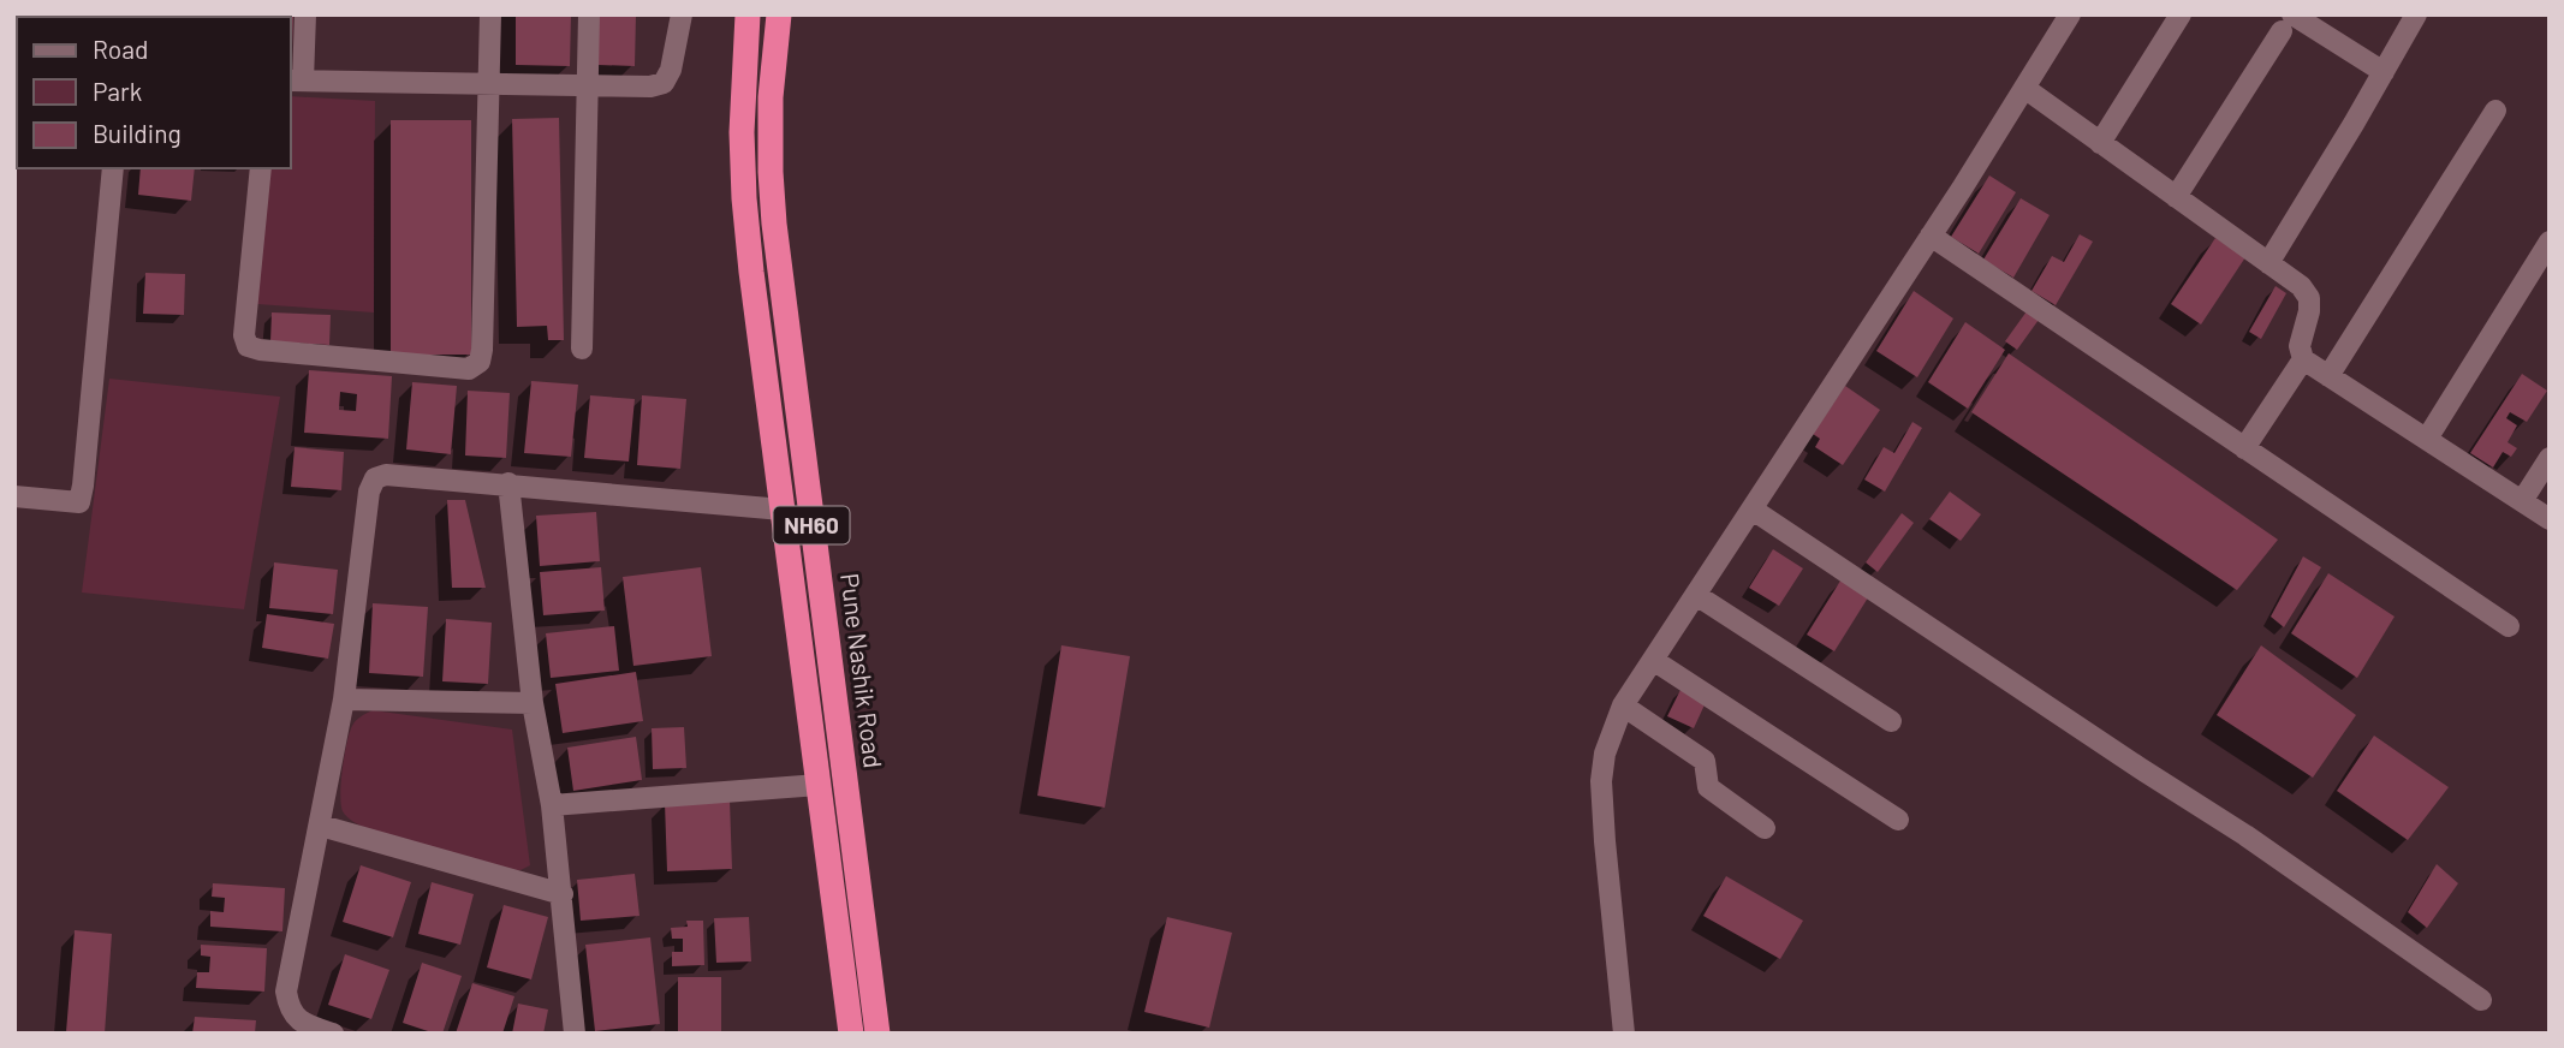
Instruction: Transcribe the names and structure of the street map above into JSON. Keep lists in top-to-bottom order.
{
  "streets": {
    "highway": ["NH60", "Pune Nashik Road"]
  },
  "legend": ["Road", "Park", "Building"]
}
